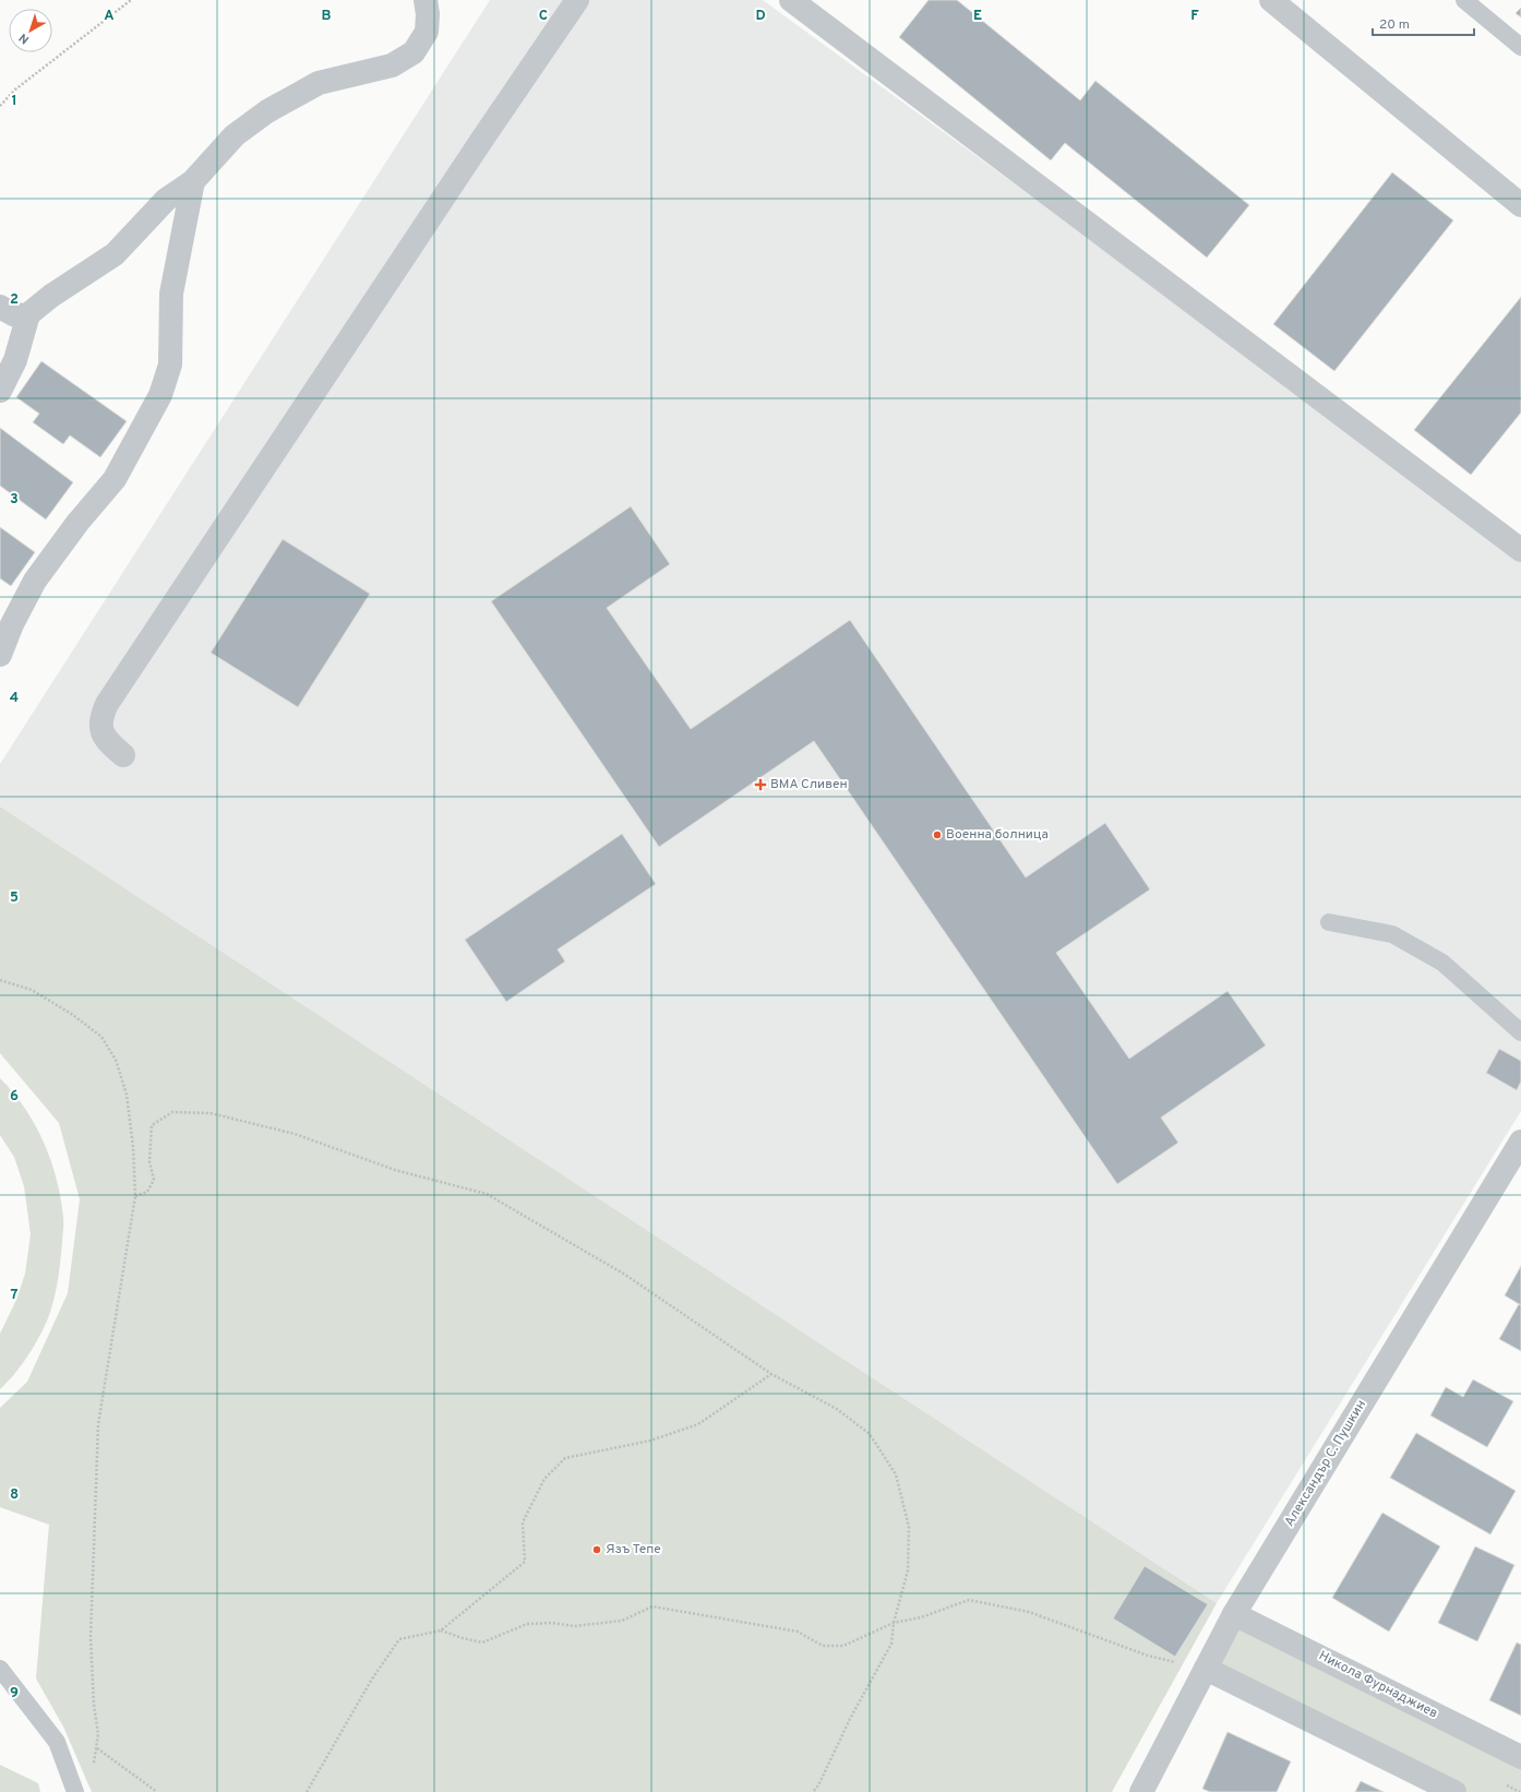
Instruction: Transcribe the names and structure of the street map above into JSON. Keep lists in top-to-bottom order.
{
  "streets": {
    "street": ["Александър С. Пушкин", "Никола Фурнаджиев"]
  },
  "crossings": [
    ["Александър С. Пушкин", "Никола Фурнаджиев"]
  ],
  "places": {
    "health": ["ВМА Сливен"],
    "other": ["Военна болница", "Язъ Тепе"]
  },
  "scale_bar": "20 m",
  "north": "bottom left",
  "grid": {
    "columns": [
      "A",
      "B",
      "C",
      "D",
      "E",
      "F"
    ],
    "rows": [
      "1",
      "2",
      "3",
      "4",
      "5",
      "6",
      "7",
      "8",
      "9"
    ]
  }
}
